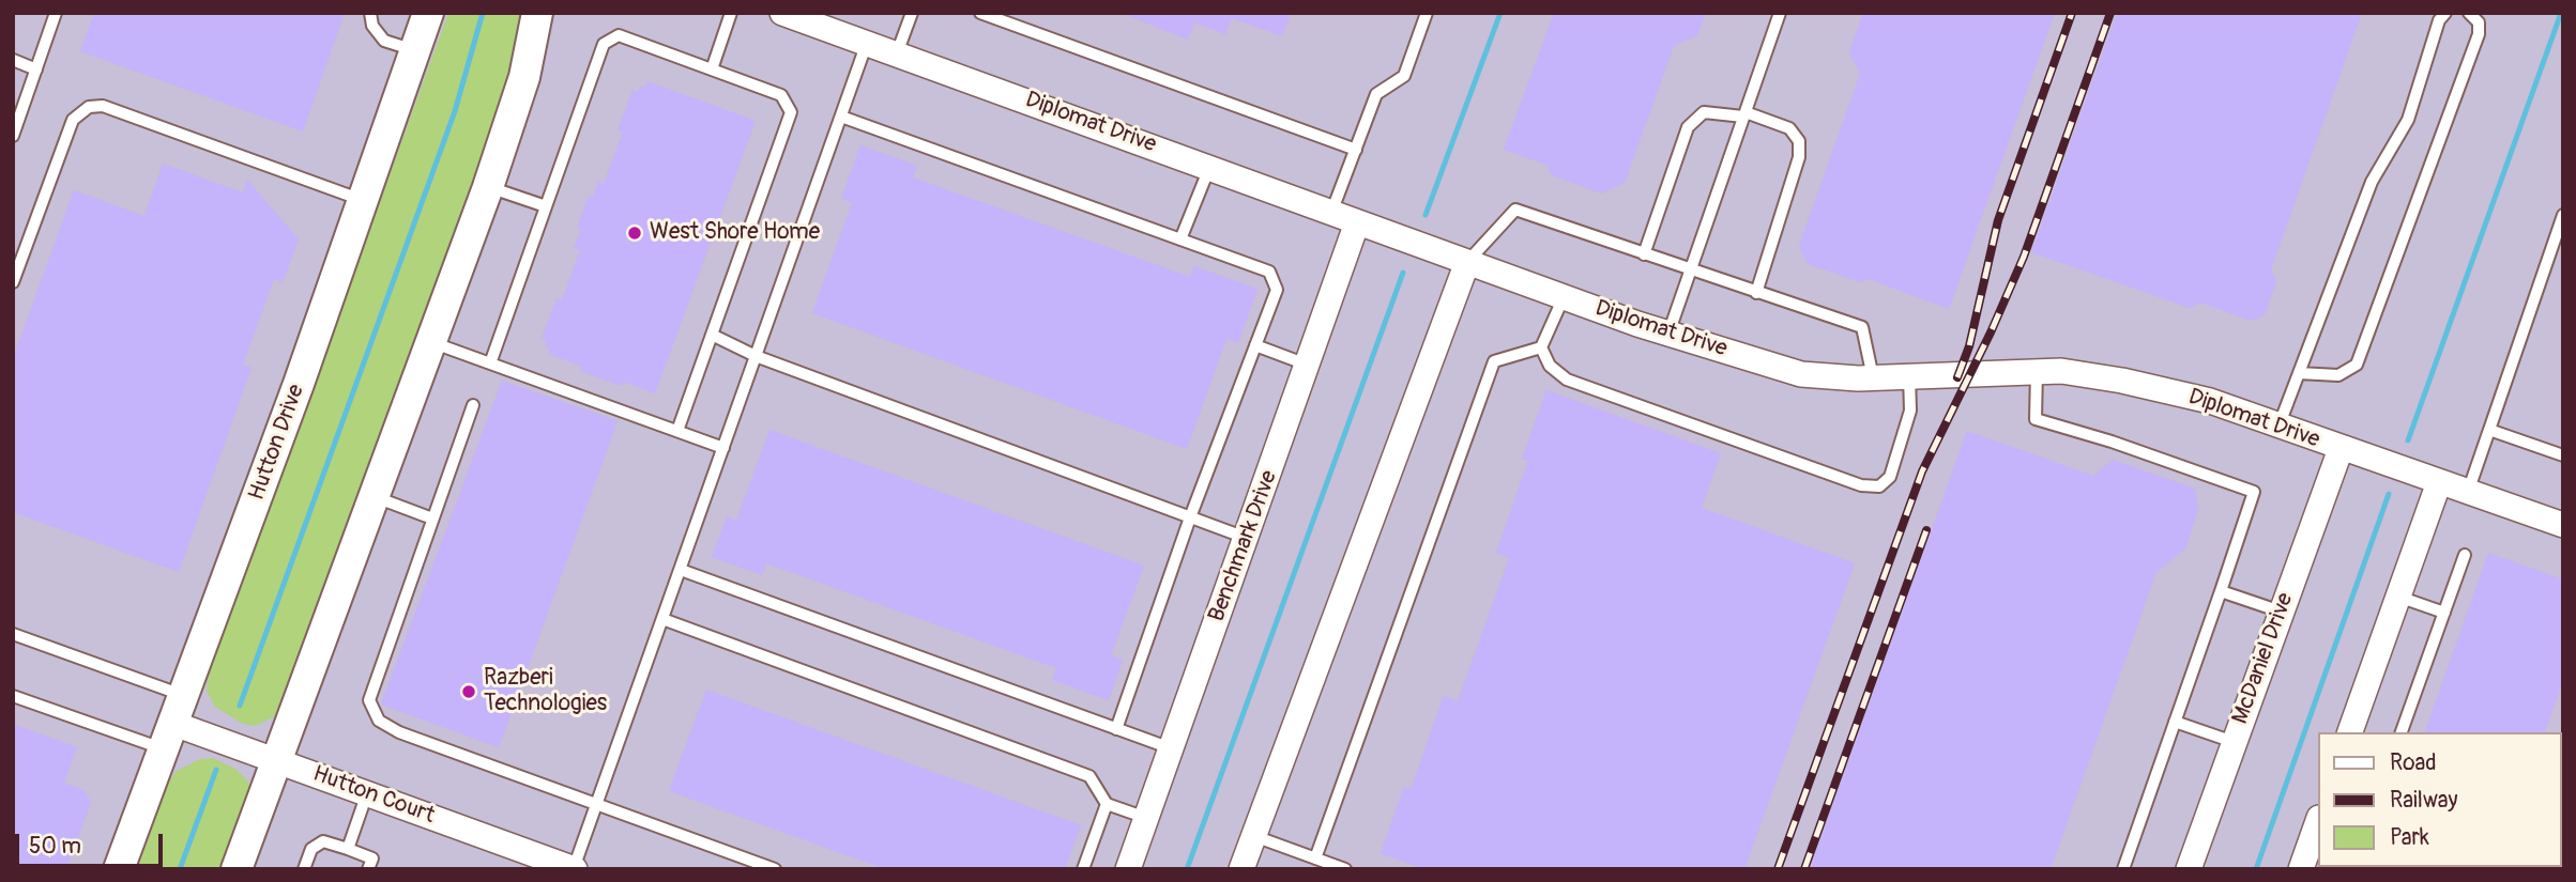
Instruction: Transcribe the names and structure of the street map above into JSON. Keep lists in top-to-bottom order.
{
  "streets": {
    "street": [
      "Diplomat Drive",
      "Hutton Drive",
      "Benchmark Drive",
      "McDaniel Drive",
      "Hutton Court"
    ]
  },
  "crossings": [
    ["Diplomat Drive", "Benchmark Drive"],
    ["Diplomat Drive", "McDaniel Drive"],
    ["Hutton Drive", "Hutton Court"]
  ],
  "places": ["West Shore Home", "Razberi Technologies"],
  "legend": ["Road", "Railway", "Park"],
  "scale_bar": "50 m"
}
